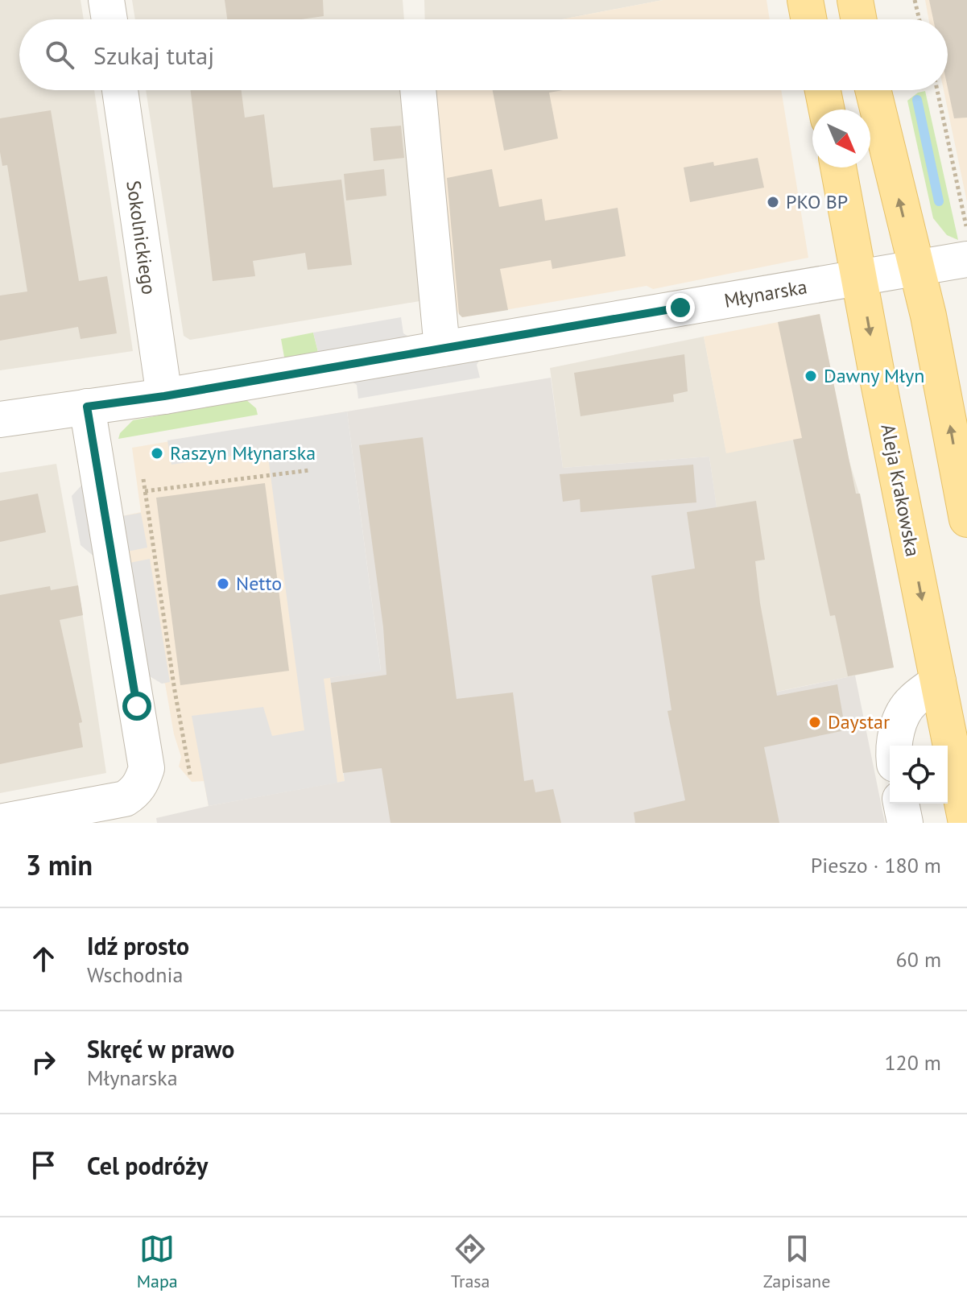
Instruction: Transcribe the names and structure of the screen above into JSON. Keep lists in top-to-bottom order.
{
  "streets": {
    "main road": ["Aleja Krakowska"],
    "street": ["Sokolnickiego", "Młynarska"]
  },
  "crossings": [
    ["Sokolnickiego", "Młynarska"],
    ["Młynarska", "Aleja Krakowska"]
  ],
  "places": [
    "PKO BP",
    "Dawny Młyn",
    "Raszyn Młynarska",
    "Netto",
    "Daystar"
  ],
  "north": "bottom right",
  "page": {
    "search": "Szukaj tutaj",
    "heading": ["3 min", "Pieszo · 180 m"],
    "list": [
      ["Idź prosto", "Wschodnia", "60 m"],
      ["Skręć w prawo", "Młynarska", "120 m"],
      "Cel podróży"
    ],
    "nav": ["Mapa", "Trasa", "Zapisane"]
  }
}
